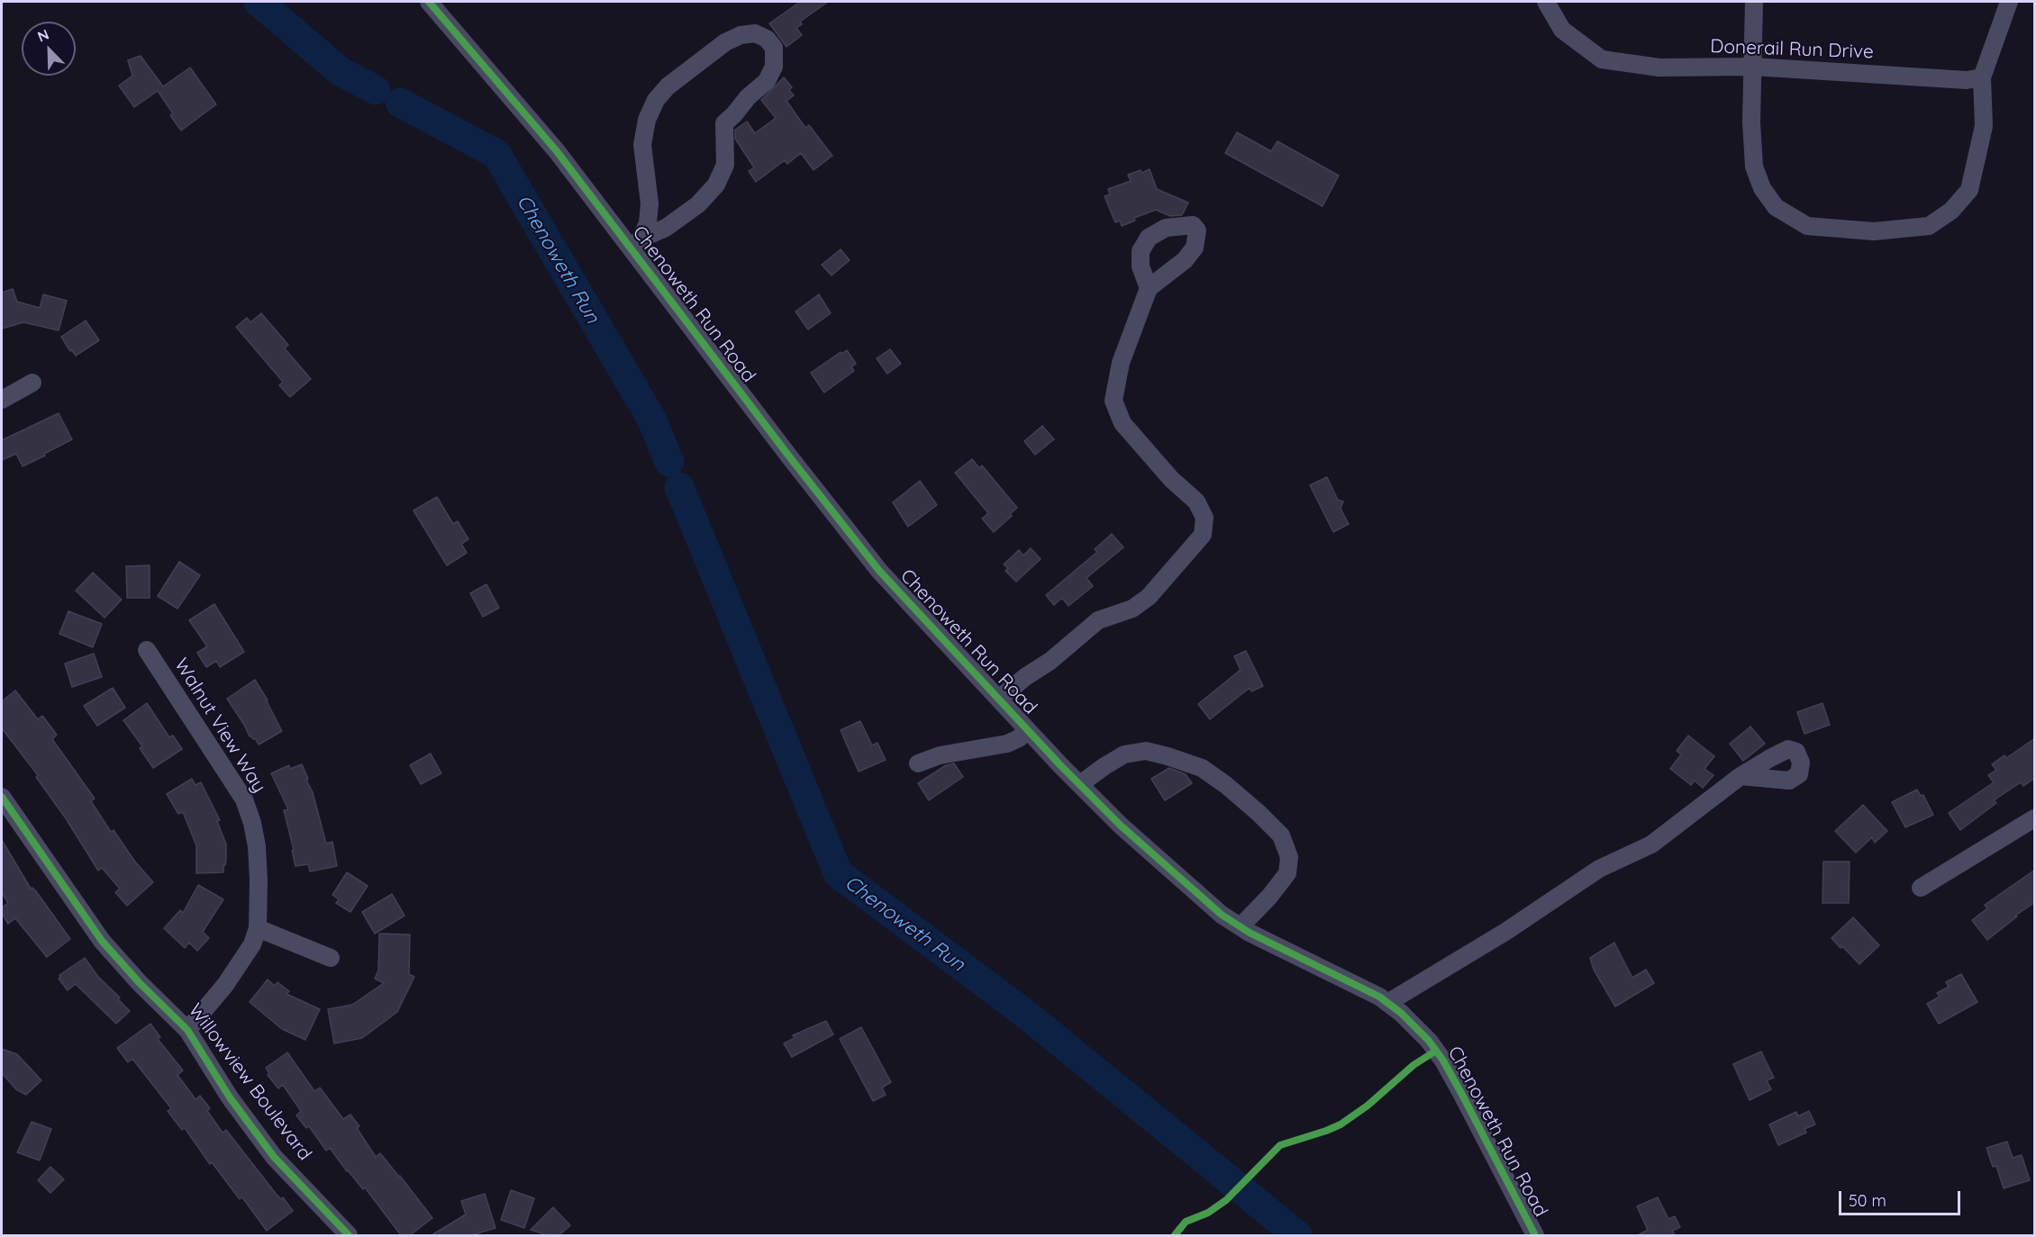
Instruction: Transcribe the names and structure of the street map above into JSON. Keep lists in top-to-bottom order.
{
  "streets": {
    "street": [
      "Donerail Run Drive",
      "Chenoweth Run Road",
      "Walnut View Way",
      "Willowview Boulevard"
    ]
  },
  "crossings": [
    ["Walnut View Way", "Willowview Boulevard"]
  ],
  "water": ["Chenoweth Run"],
  "scale_bar": "50 m",
  "north": "top left"
}
